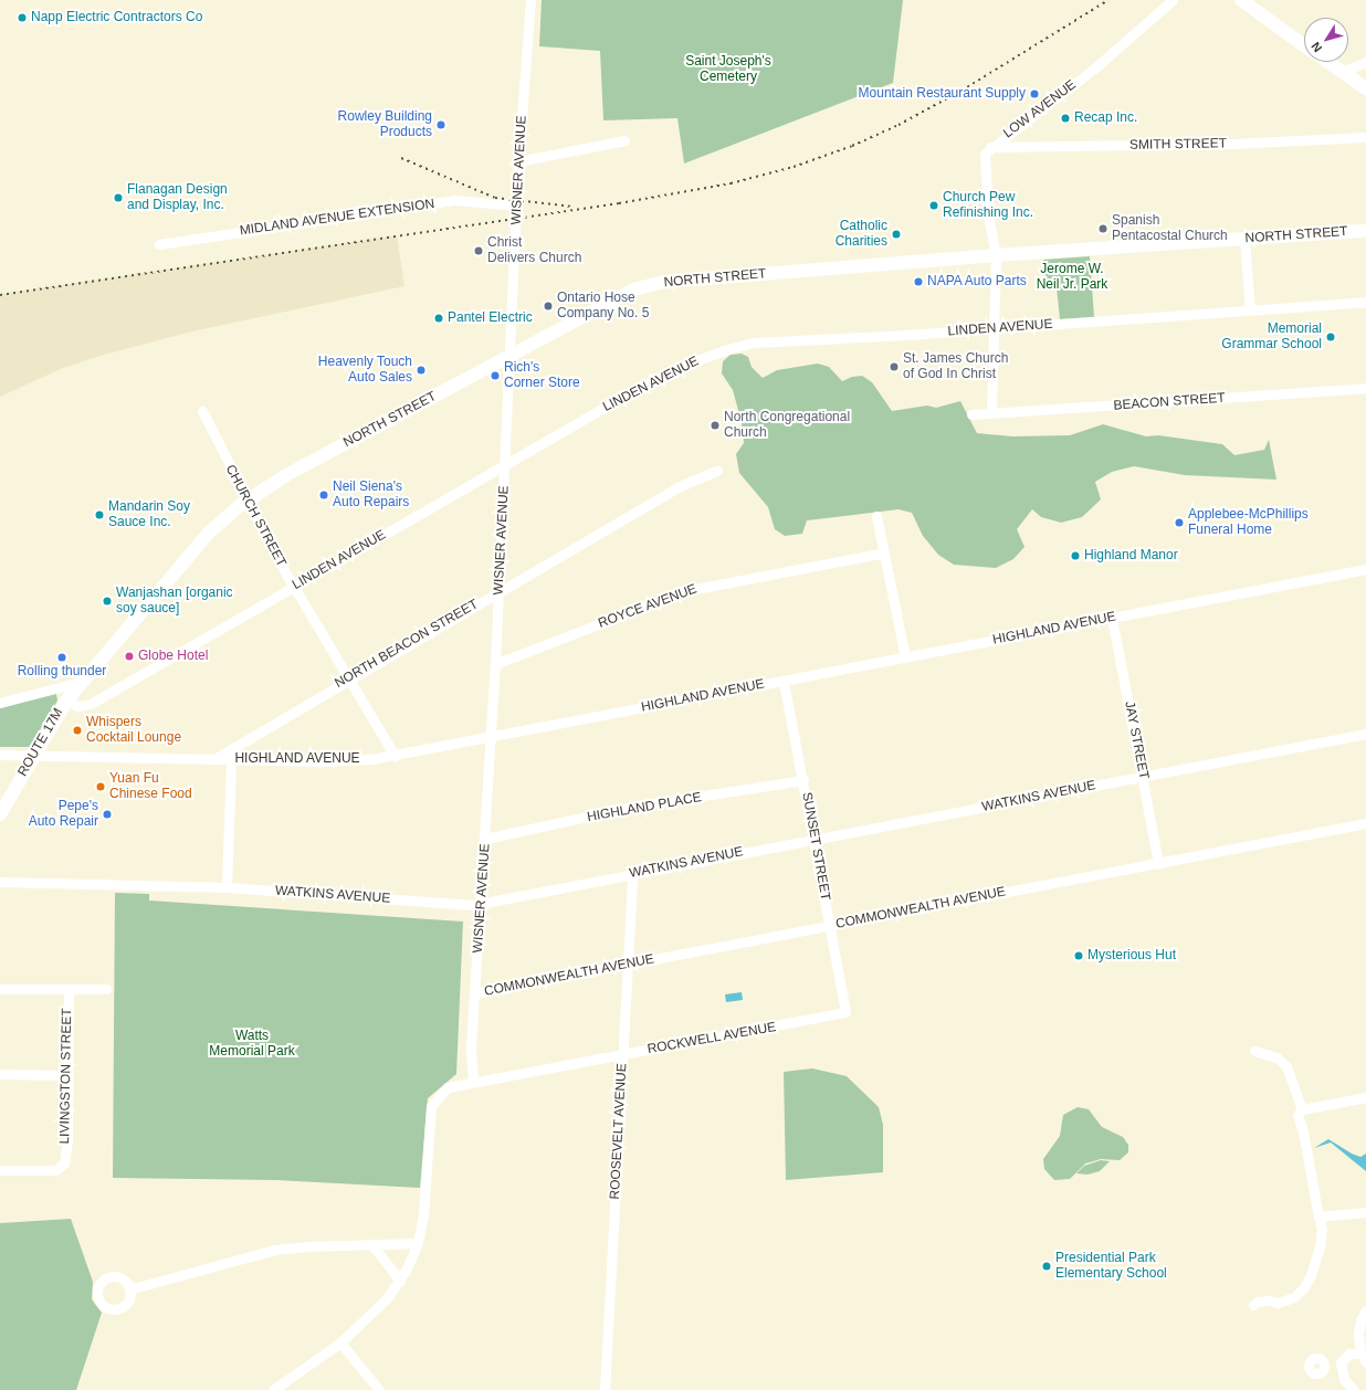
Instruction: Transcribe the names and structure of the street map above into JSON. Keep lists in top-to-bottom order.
{
  "streets": {
    "main road": ["NORTH STREET", "ROUTE 17M"],
    "street": [
      "LOW AVENUE",
      "SMITH STREET",
      "WISNER AVENUE",
      "MIDLAND AVENUE EXTENSION",
      "LINDEN AVENUE",
      "BEACON STREET",
      "CHURCH STREET",
      "ROYCE AVENUE",
      "HIGHLAND AVENUE",
      "NORTH BEACON STREET",
      "JAY STREET",
      "WATKINS AVENUE",
      "HIGHLAND PLACE",
      "SUNSET STREET",
      "COMMONWEALTH AVENUE",
      "ROCKWELL AVENUE",
      "LIVINGSTON STREET",
      "ROOSEVELT AVENUE"
    ]
  },
  "crossings": [
    ["LOW AVENUE", "SMITH STREET"],
    ["LOW AVENUE", "NORTH STREET"],
    ["LOW AVENUE", "LINDEN AVENUE"],
    ["LOW AVENUE", "BEACON STREET"],
    ["WISNER AVENUE", "MIDLAND AVENUE EXTENSION"],
    ["WISNER AVENUE", "NORTH STREET"],
    ["WISNER AVENUE", "LINDEN AVENUE"],
    ["WISNER AVENUE", "ROYCE AVENUE"],
    ["WISNER AVENUE", "HIGHLAND AVENUE"],
    ["WISNER AVENUE", "NORTH BEACON STREET"],
    ["WISNER AVENUE", "WATKINS AVENUE"],
    ["WISNER AVENUE", "HIGHLAND PLACE"],
    ["WISNER AVENUE", "COMMONWEALTH AVENUE"],
    ["WISNER AVENUE", "ROCKWELL AVENUE"],
    ["NORTH STREET", "CHURCH STREET"],
    ["NORTH STREET", "ROUTE 17M"],
    ["LINDEN AVENUE", "CHURCH STREET"],
    ["LINDEN AVENUE", "ROUTE 17M"],
    ["CHURCH STREET", "HIGHLAND AVENUE"],
    ["CHURCH STREET", "NORTH BEACON STREET"],
    ["HIGHLAND AVENUE", "NORTH BEACON STREET"],
    ["HIGHLAND AVENUE", "JAY STREET"],
    ["HIGHLAND AVENUE", "ROUTE 17M"],
    ["HIGHLAND AVENUE", "SUNSET STREET"],
    ["JAY STREET", "WATKINS AVENUE"],
    ["JAY STREET", "COMMONWEALTH AVENUE"],
    ["WATKINS AVENUE", "SUNSET STREET"],
    ["WATKINS AVENUE", "ROOSEVELT AVENUE"],
    ["HIGHLAND PLACE", "SUNSET STREET"],
    ["SUNSET STREET", "COMMONWEALTH AVENUE"],
    ["SUNSET STREET", "ROCKWELL AVENUE"],
    ["COMMONWEALTH AVENUE", "ROOSEVELT AVENUE"],
    ["ROCKWELL AVENUE", "ROOSEVELT AVENUE"]
  ],
  "parks": ["Saint Joseph's Cemetery", "Jerome W. Neil Jr. Park", "Watts Memorial Park"],
  "places": [
    "Napp Electric Contractors Co",
    "Mountain Restaurant Supply",
    "Recap Inc.",
    "Rowley Building Products",
    "Flanagan Design and Display, Inc.",
    "Church Pew Refinishing Inc.",
    "Spanish Pentacostal Church",
    "Catholic Charities",
    "Christ Delivers Church",
    "NAPA Auto Parts",
    "Ontario Hose Company No. 5",
    "Pantel Electric",
    "Memorial Grammar School",
    "St. James Church of God In Christ",
    "Heavenly Touch Auto Sales",
    "Rich's Corner Store",
    "North Congregational Church",
    "Neil Siena's Auto Repairs",
    "Mandarin Soy Sauce Inc.",
    "Applebee-McPhillips Funeral Home",
    "Highland Manor",
    "Wanjashan [organic soy sauce]",
    "Globe Hotel",
    "Rolling thunder",
    "Whispers Cocktail Lounge",
    "Yuan Fu Chinese Food",
    "Pepe's Auto Repair",
    "Mysterious Hut",
    "Presidential Park Elementary School"
  ],
  "north": "bottom left"
}
